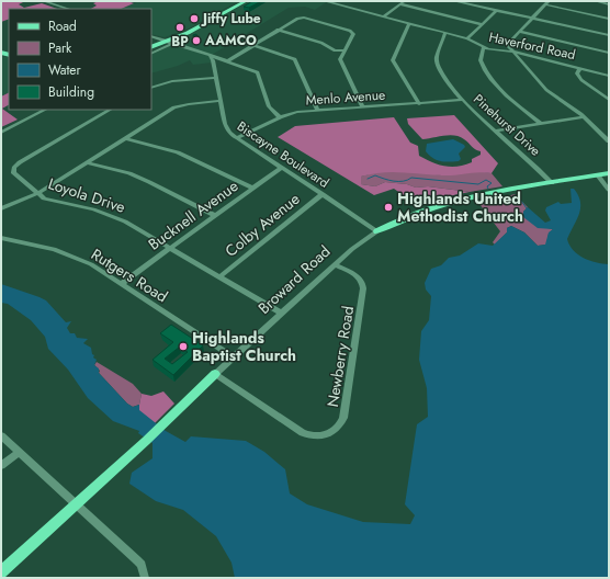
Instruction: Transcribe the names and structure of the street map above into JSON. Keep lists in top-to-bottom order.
{
  "streets": {
    "main road": ["Broward Road"],
    "street": [
      "Haverford Road",
      "Menlo Avenue",
      "Pinehurst Drive",
      "Biscayne Boulevard",
      "Loyola Drive",
      "Bucknell Avenue",
      "Colby Avenue",
      "Rutgers Road",
      "Newberry Road"
    ]
  },
  "crossings": [
    ["Haverford Road", "Pinehurst Drive"],
    ["Menlo Avenue", "Pinehurst Drive"],
    ["Menlo Avenue", "Biscayne Boulevard"],
    ["Pinehurst Drive", "Broward Road"],
    ["Biscayne Boulevard", "Bucknell Avenue"],
    ["Biscayne Boulevard", "Colby Avenue"],
    ["Biscayne Boulevard", "Broward Road"],
    ["Loyola Drive", "Bucknell Avenue"],
    ["Loyola Drive", "Colby Avenue"],
    ["Loyola Drive", "Broward Road"],
    ["Bucknell Avenue", "Rutgers Road"],
    ["Rutgers Road", "Broward Road"],
    ["Broward Road", "Newberry Road"]
  ],
  "places": [
    "Jiffy Lube",
    "BP",
    "AAMCO",
    "Highlands United Methodist Church",
    "Highlands Baptist Church"
  ],
  "legend": [
    "Road",
    "Park",
    "Water",
    "Building"
  ]
}
